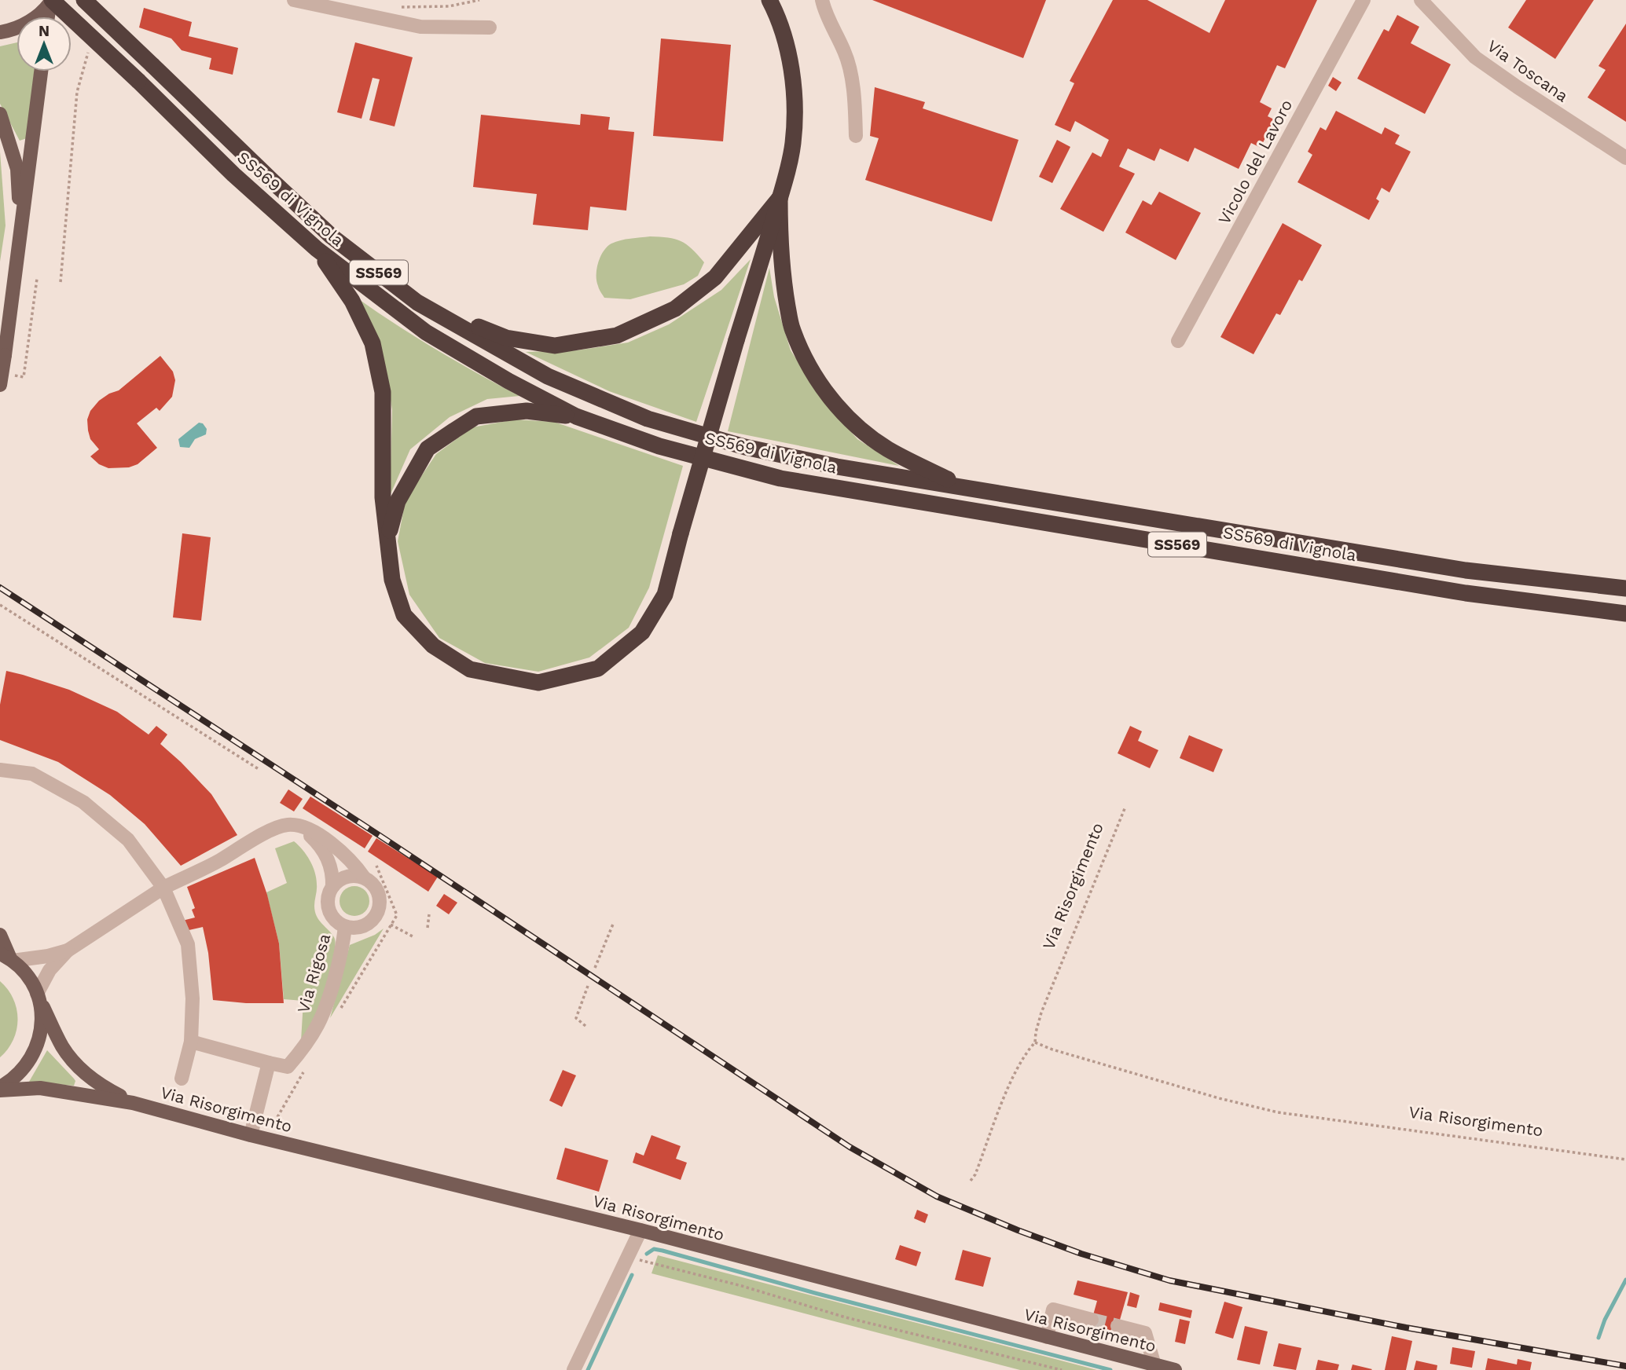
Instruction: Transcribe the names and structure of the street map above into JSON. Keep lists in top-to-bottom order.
{
  "streets": {
    "highway": ["SS569 di Vignola", "SS569"],
    "main road": ["Via Risorgimento"],
    "street": ["Via Toscana", "Vicolo del Lavoro", "Via Rigosa"]
  },
  "crossings": [
    ["Via Risorgimento", "Via Rigosa"]
  ],
  "north": "top"
}
